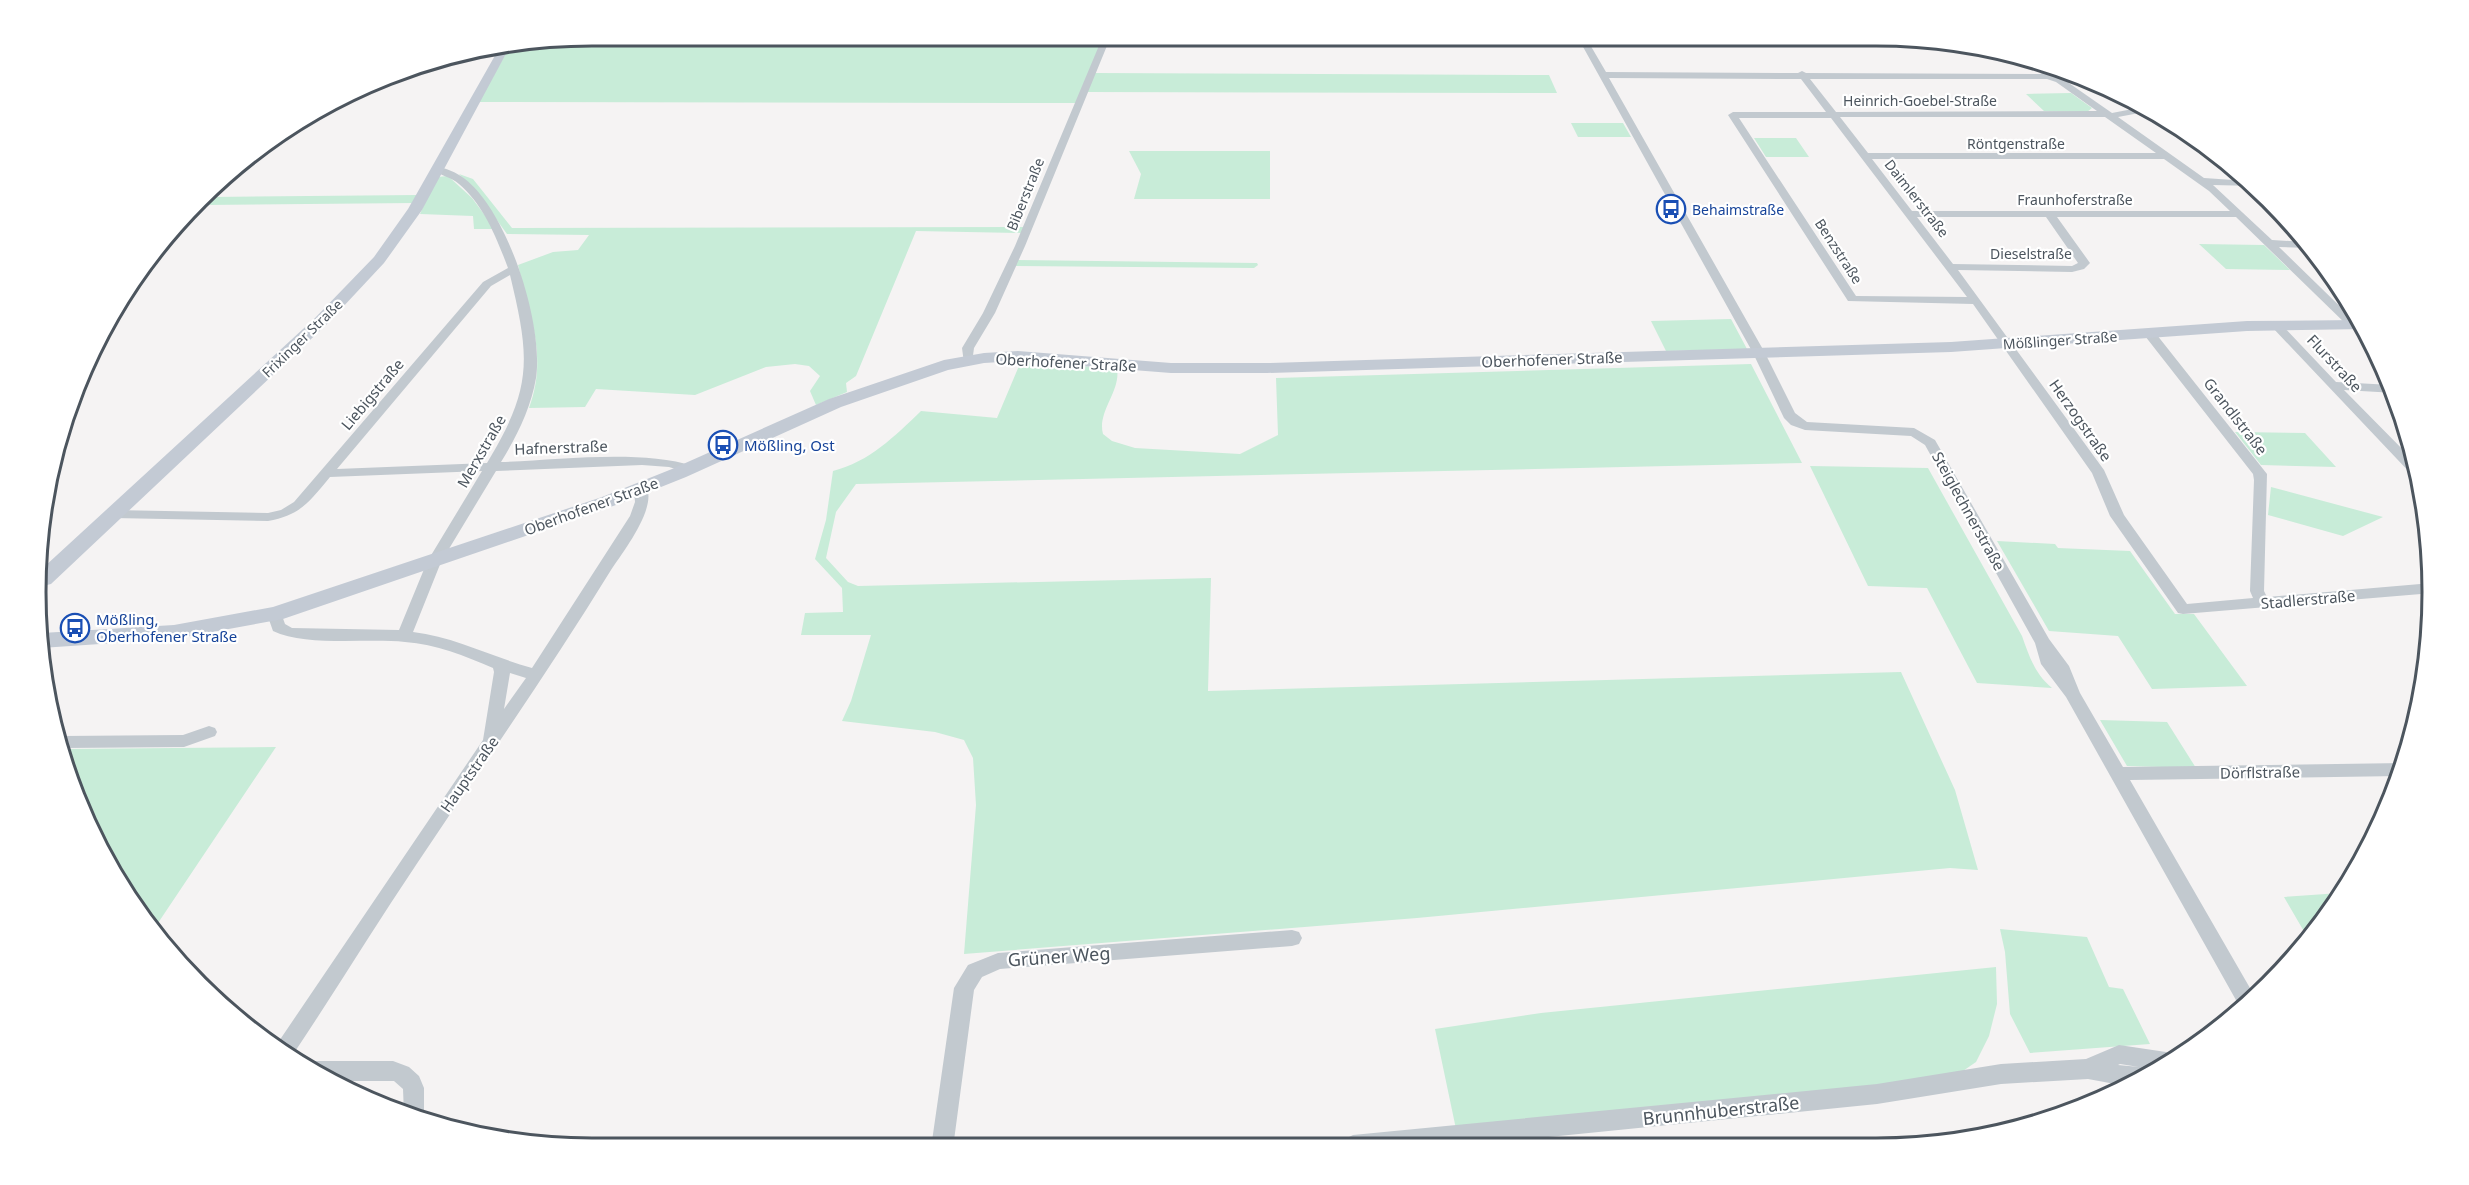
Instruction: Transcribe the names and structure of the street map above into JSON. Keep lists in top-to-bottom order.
{
  "streets": {
    "street": [
      "Heinrich-Goebel-Straße",
      "Röntgenstraße",
      "Biberstraße",
      "Daimlerstraße",
      "Fraunhoferstraße",
      "Benzstraße",
      "Dieselstraße",
      "Frixinger Straße",
      "Mößlinger Straße",
      "Oberhofener Straße",
      "Flurstraße",
      "Liebigstraße",
      "Grandlstraße",
      "Herzogstraße",
      "Hafnerstraße",
      "Merxstraße",
      "Steiglechnerstraße",
      "Stadlerstraße",
      "Dörflstraße",
      "Hauptstraße",
      "Grüner Weg",
      "Brunnhuberstraße"
    ]
  },
  "crossings": [
    ["Heinrich-Goebel-Straße", "Daimlerstraße"],
    ["Heinrich-Goebel-Straße", "Benzstraße"],
    ["Röntgenstraße", "Daimlerstraße"],
    ["Biberstraße", "Oberhofener Straße"],
    ["Daimlerstraße", "Fraunhoferstraße"],
    ["Daimlerstraße", "Benzstraße"],
    ["Daimlerstraße", "Dieselstraße"],
    ["Daimlerstraße", "Mößlinger Straße"],
    ["Daimlerstraße", "Herzogstraße"],
    ["Fraunhoferstraße", "Dieselstraße"],
    ["Frixinger Straße", "Liebigstraße"],
    ["Mößlinger Straße", "Oberhofener Straße"],
    ["Mößlinger Straße", "Flurstraße"],
    ["Mößlinger Straße", "Grandlstraße"],
    ["Mößlinger Straße", "Herzogstraße"],
    ["Mößlinger Straße", "Steiglechnerstraße"],
    ["Oberhofener Straße", "Hafnerstraße"],
    ["Oberhofener Straße", "Merxstraße"],
    ["Oberhofener Straße", "Steiglechnerstraße"],
    ["Oberhofener Straße", "Hauptstraße"],
    ["Liebigstraße", "Hafnerstraße"],
    ["Liebigstraße", "Merxstraße"],
    ["Grandlstraße", "Stadlerstraße"],
    ["Herzogstraße", "Stadlerstraße"],
    ["Hafnerstraße", "Merxstraße"],
    ["Steiglechnerstraße", "Dörflstraße"]
  ],
  "places": {
    "bus stop": ["Behaimstraße", "Mößling, Ost", "Mößling, Oberhofener Straße"]
  }
}
